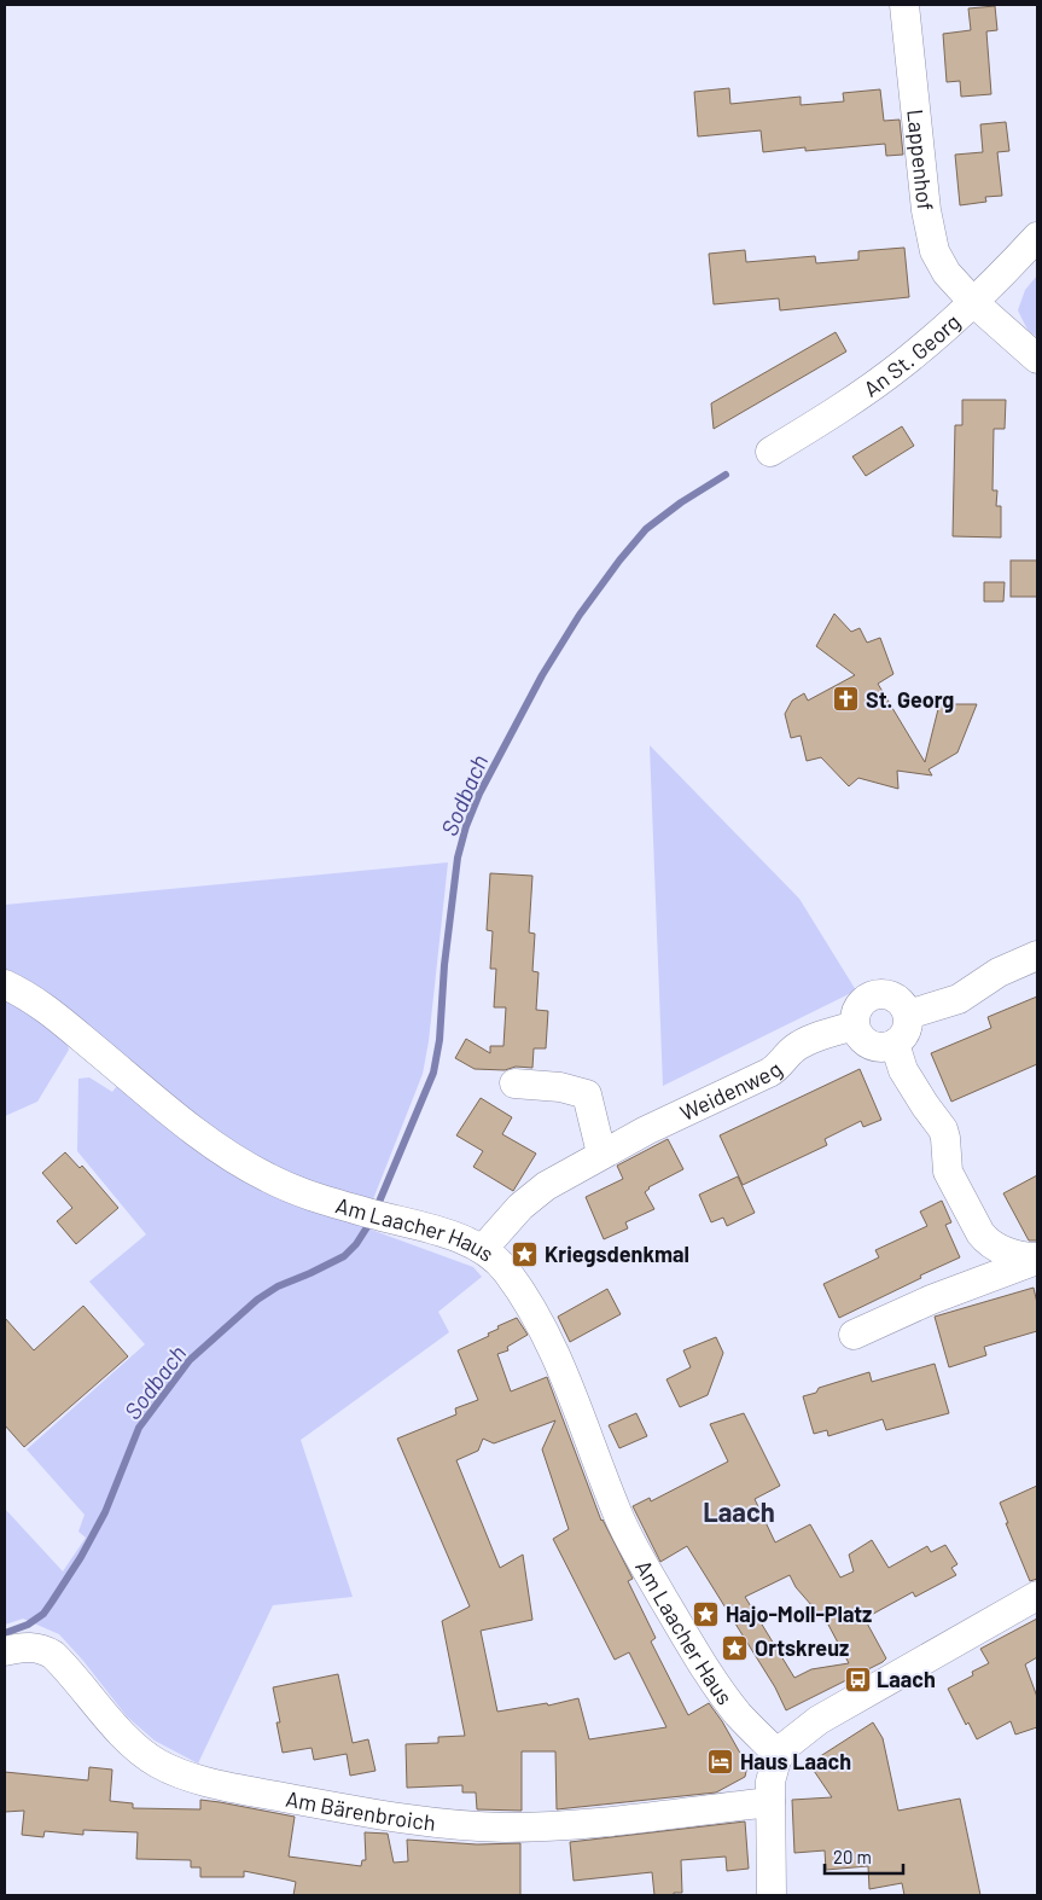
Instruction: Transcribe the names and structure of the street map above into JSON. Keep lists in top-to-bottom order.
{
  "streets": {
    "street": [
      "Lappenhof",
      "An St. Georg",
      "Weidenweg",
      "Am Laacher Haus",
      "Am Bärenbroich"
    ]
  },
  "crossings": [
    ["Lappenhof", "An St. Georg"],
    ["Weidenweg", "Am Laacher Haus"]
  ],
  "districts": ["Laach"],
  "water": ["Sodbach"],
  "places": {
    "church": ["St. Georg"],
    "place": ["Kriegsdenkmal", "Hajo-Moll-Platz", "Ortskreuz"],
    "bus stop": ["Laach"],
    "hotel": ["Haus Laach"]
  },
  "scale_bar": "20 m"
}
